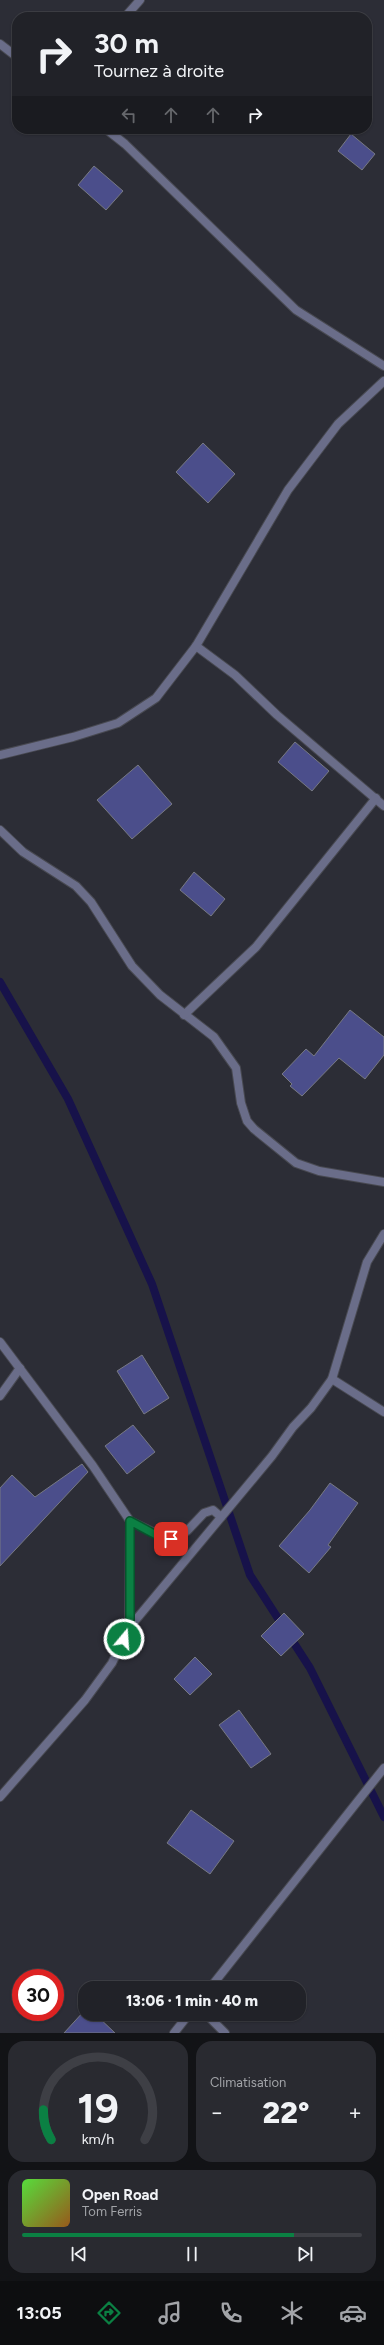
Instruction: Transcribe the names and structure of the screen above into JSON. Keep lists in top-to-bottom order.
{
  "page": {
    "turn": ["30 m", "Tournez à droite"],
    "limit": "30",
    "trip": "13:06 · 1 min · 40 m",
    "tile": "Climatisation",
    "heat": ["−", "22°", "+"],
    "song": ["Open Road", "Tom Ferris"],
    "tabs": "13:05",
    "gauge": ["19", "km/h"]
  }
}
